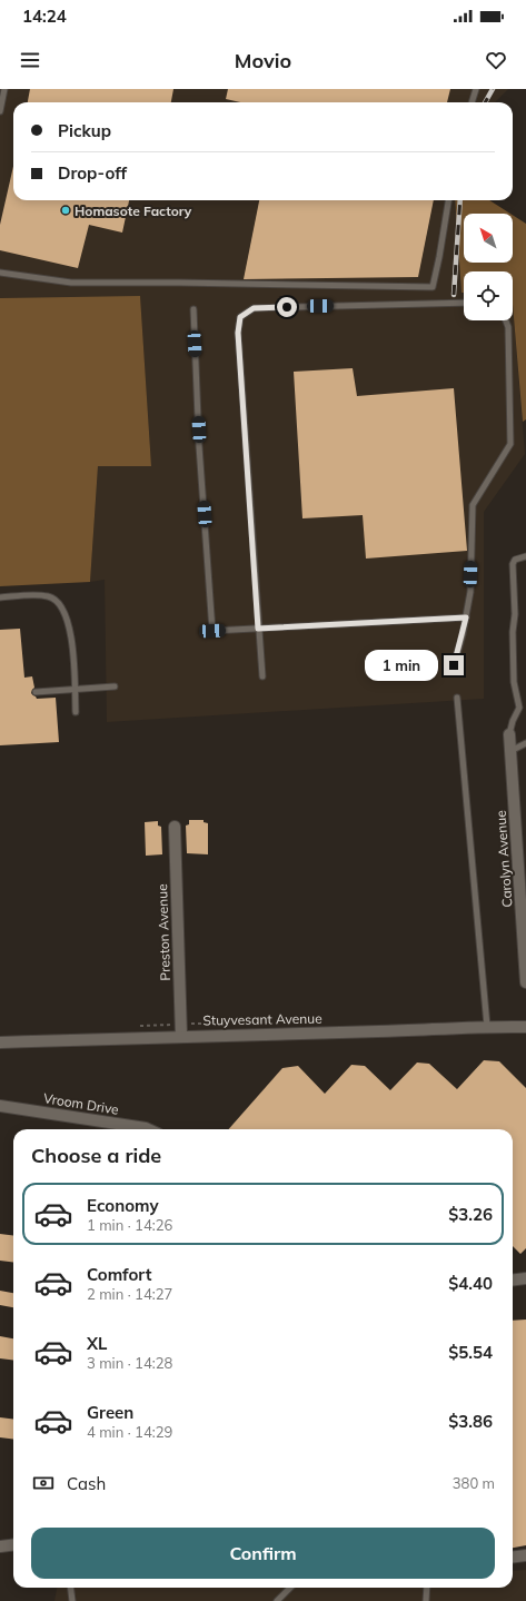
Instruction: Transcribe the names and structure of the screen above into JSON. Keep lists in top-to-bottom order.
{
  "streets": {
    "street": [
      "Carolyn Avenue",
      "Preston Avenue",
      "Stuyvesant Avenue",
      "Vroom Drive"
    ]
  },
  "crossings": [
    ["Preston Avenue", "Stuyvesant Avenue"]
  ],
  "places": ["Homasote Factory"],
  "north": "top left",
  "page": {
    "status": "14:24",
    "header": "Movio",
    "banner": ["Pickup", "Drop-off"],
    "bubble": "1 min",
    "heading": "Choose a ride",
    "list": [
      {
        "name": "Economy",
        "note": "1 min · 14:26",
        "value": "$3.26"
      },
      {
        "name": "Comfort",
        "note": "2 min · 14:27",
        "value": "$4.40"
      },
      {
        "name": "XL",
        "note": "3 min · 14:28",
        "value": "$5.54"
      },
      {
        "name": "Green",
        "note": "4 min · 14:29",
        "value": "$3.86"
      }
    ],
    "pay": ["Cash", "380 m"],
    "buttons": "Confirm"
  }
}
